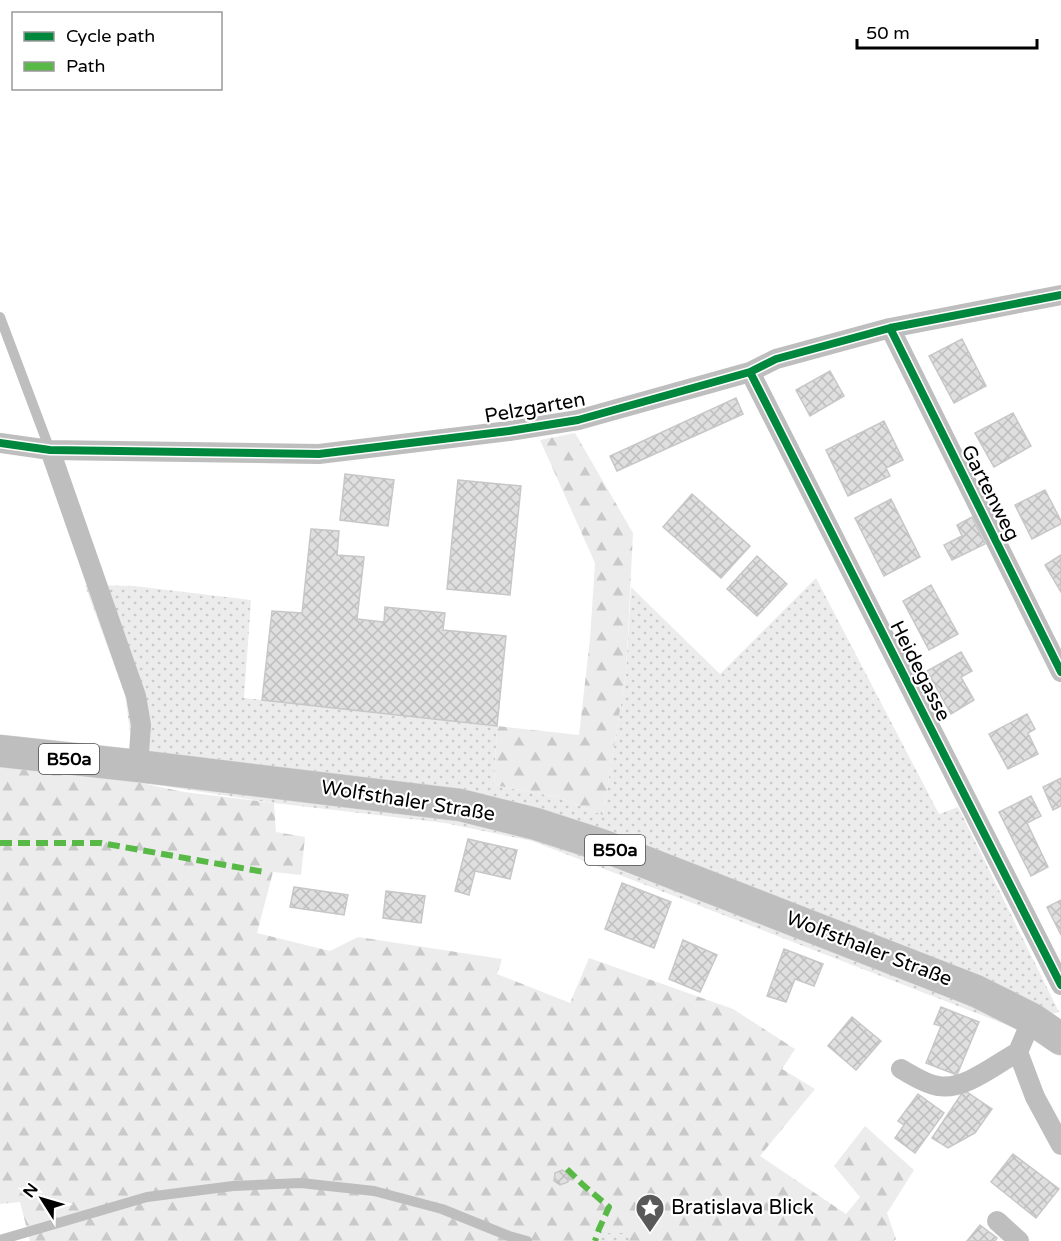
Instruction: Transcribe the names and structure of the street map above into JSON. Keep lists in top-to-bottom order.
{
  "streets": {
    "main road": ["B50a", "Wolfsthaler Straße"],
    "street": ["Pelzgarten", "Gartenweg", "Heidegasse"]
  },
  "crossings": [
    ["Pelzgarten", "Gartenweg"],
    ["Pelzgarten", "Heidegasse"]
  ],
  "places": {
    "place": ["Bratislava Blick"]
  },
  "legend": ["Cycle path", "Path"],
  "scale_bar": "50 m",
  "north": "top left"
}
